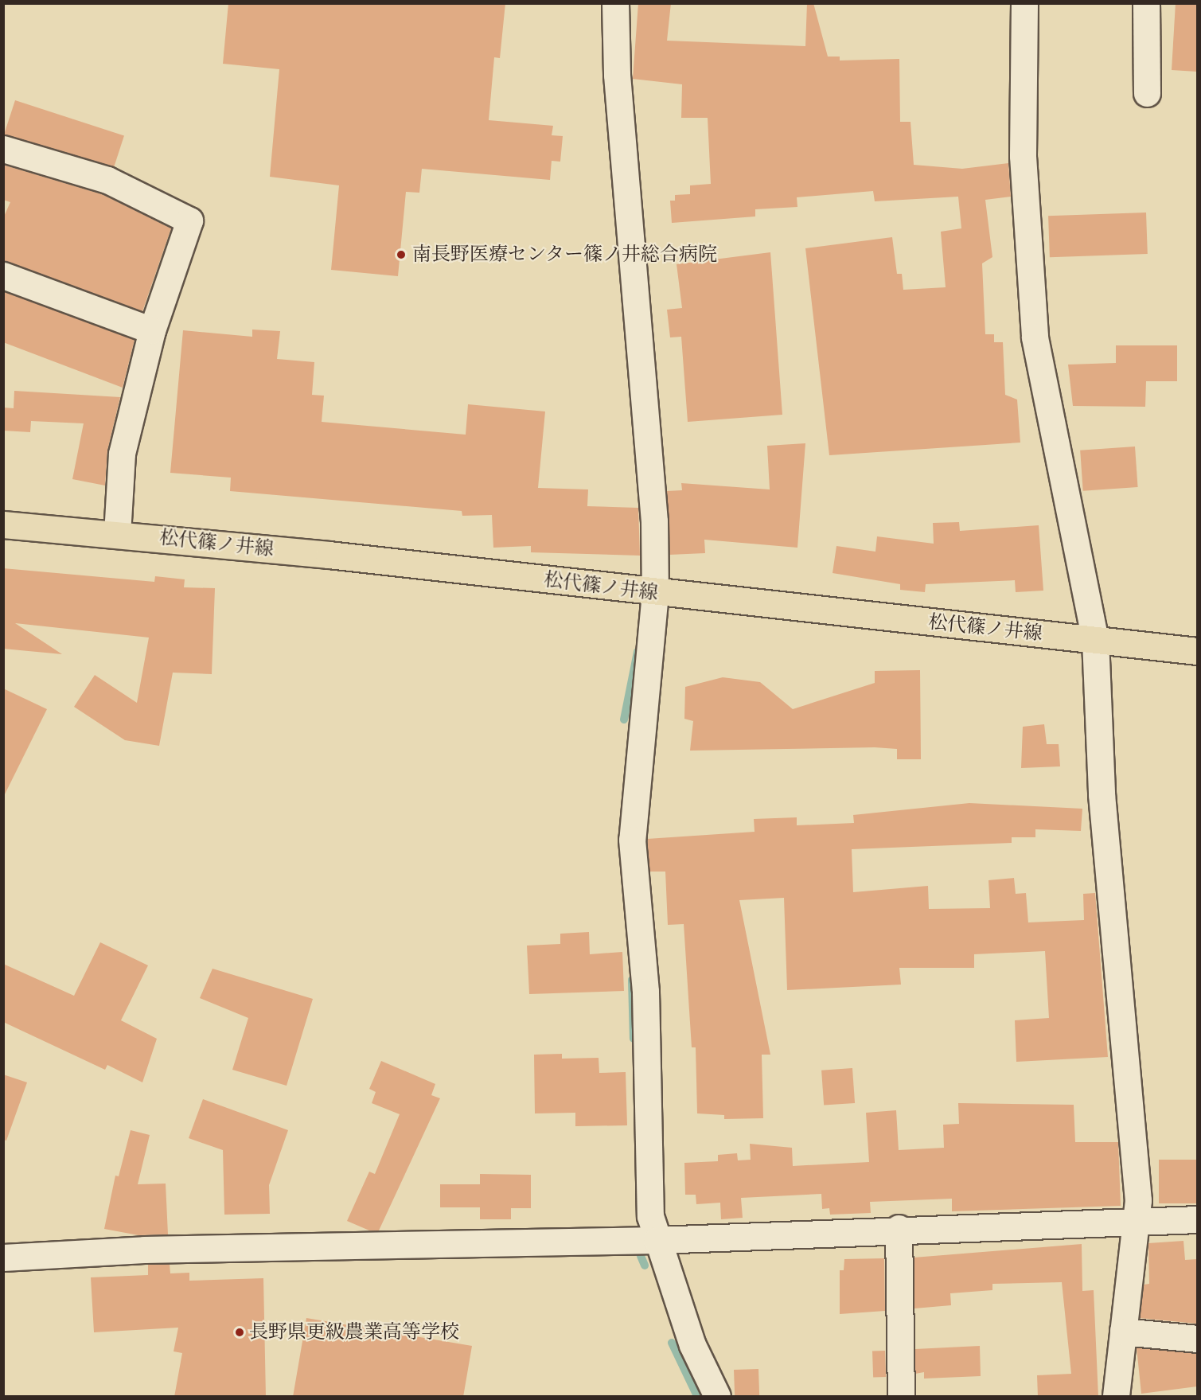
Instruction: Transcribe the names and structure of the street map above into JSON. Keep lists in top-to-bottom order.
{
  "streets": {
    "main road": ["松代篠ノ井線"]
  },
  "places": ["南長野医療センター篠ノ井総合病院", "長野県更級農業高等学校"]
}
